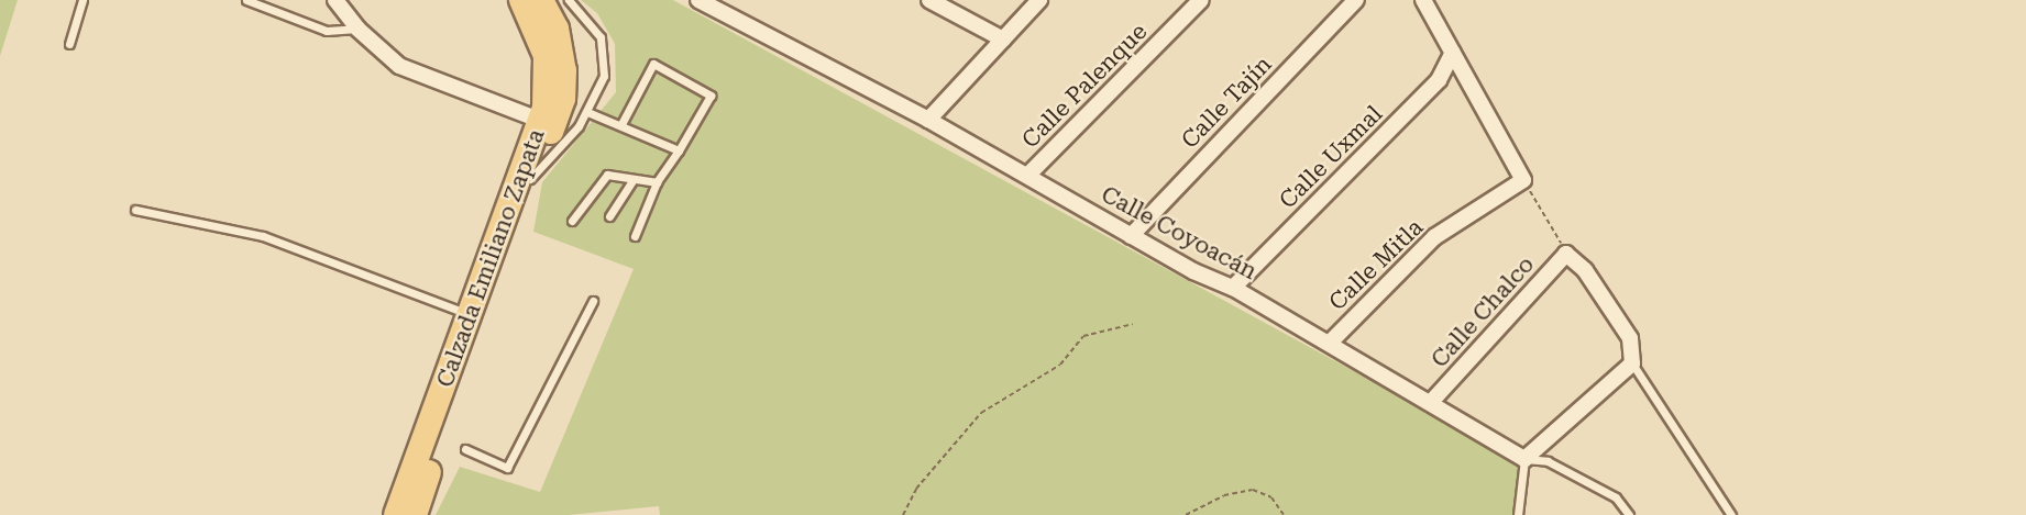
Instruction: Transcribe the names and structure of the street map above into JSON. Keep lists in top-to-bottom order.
{
  "streets": {
    "main road": ["Calzada Emiliano Zapata"],
    "street": [
      "Calle Palenque",
      "Calle Tajín",
      "Calle Uxmal",
      "Calle Coyoacán",
      "Calle Mitla",
      "Calle Chalco"
    ]
  },
  "crossings": [
    ["Calle Palenque", "Calle Coyoacán"],
    ["Calle Tajín", "Calle Coyoacán"],
    ["Calle Uxmal", "Calle Coyoacán"],
    ["Calle Coyoacán", "Calle Mitla"],
    ["Calle Coyoacán", "Calle Chalco"]
  ]
}
